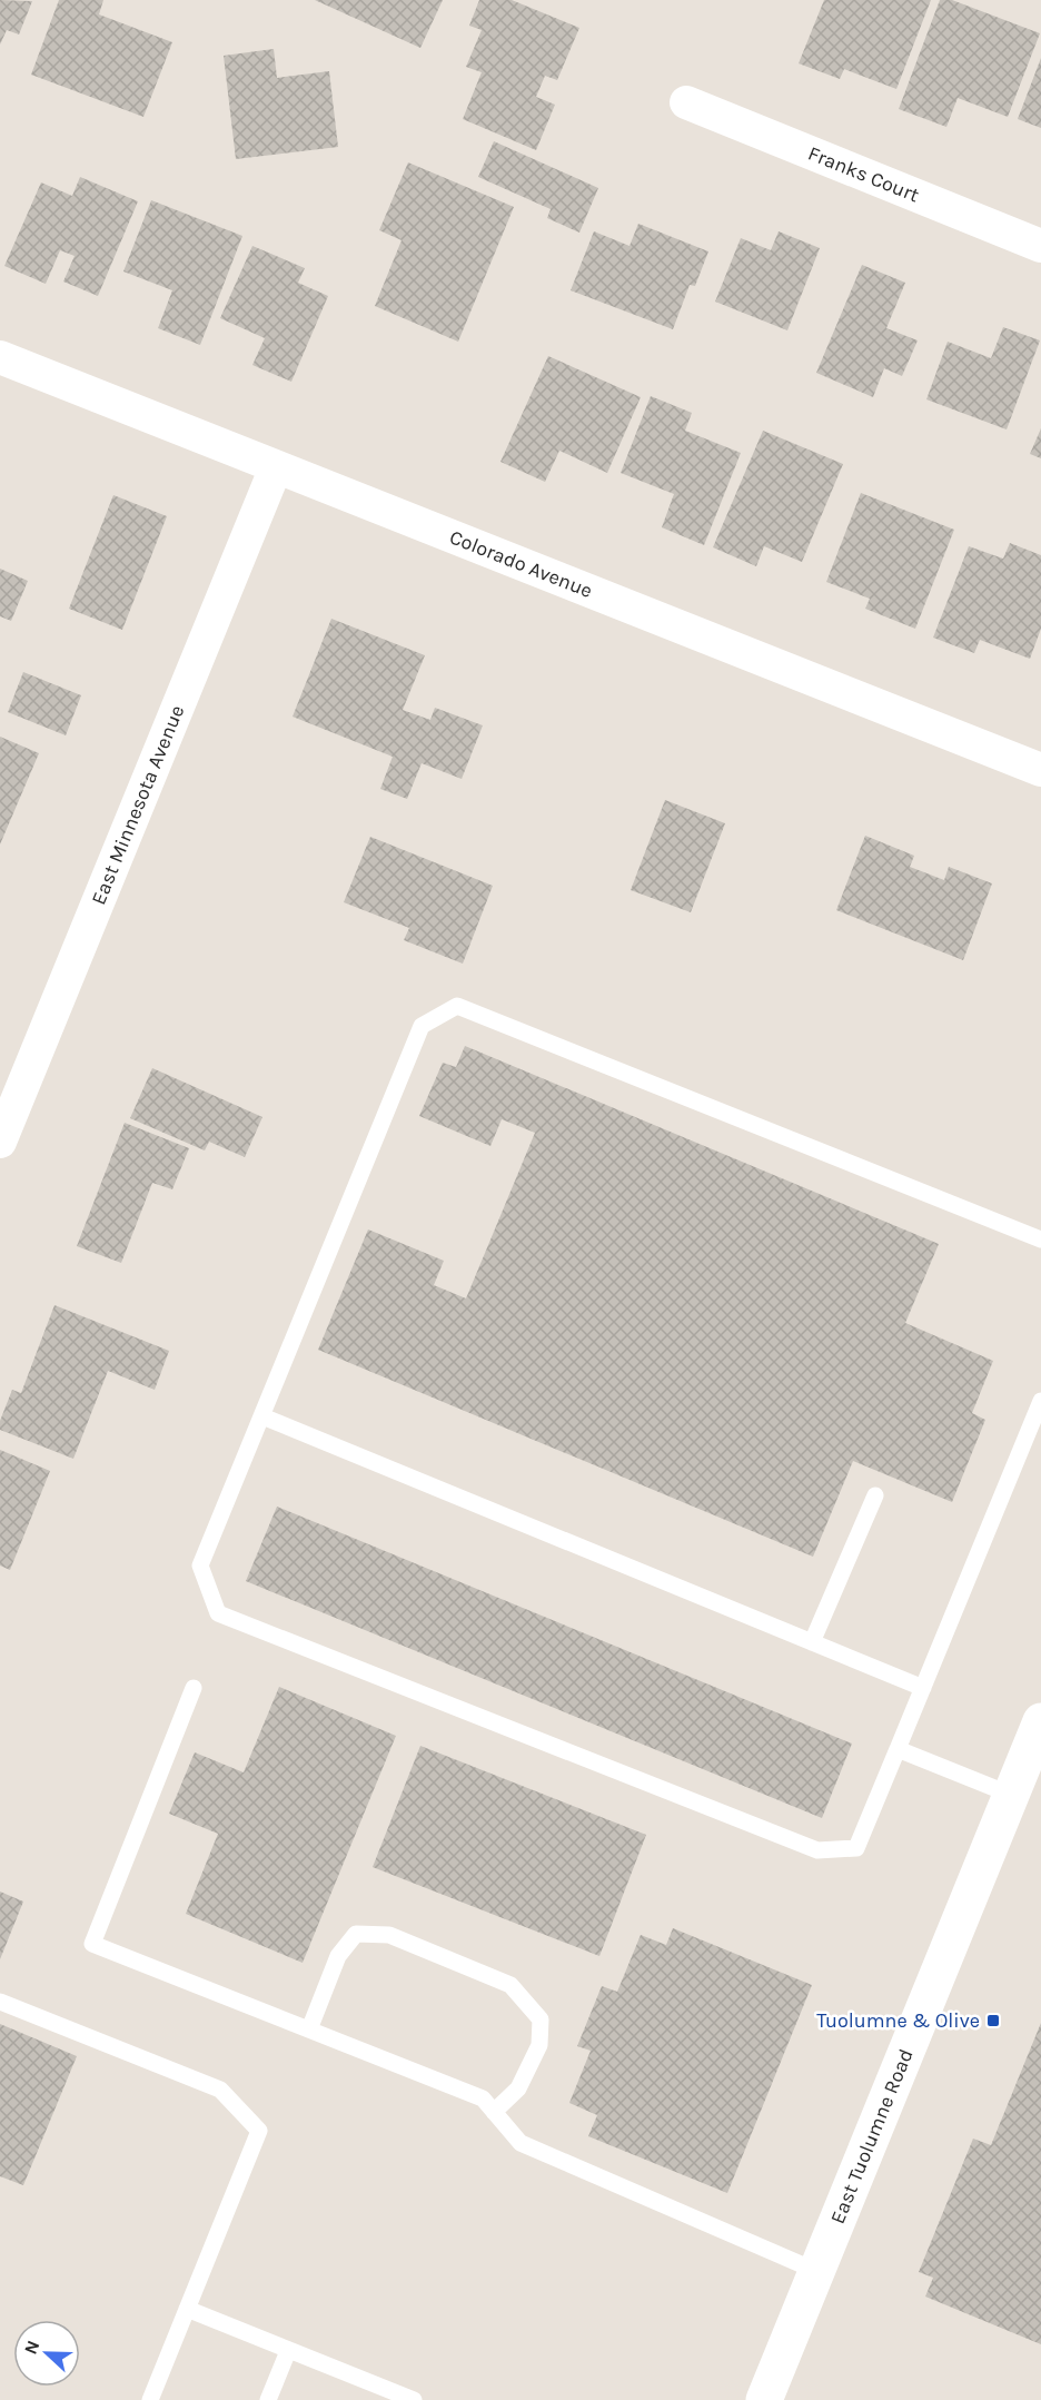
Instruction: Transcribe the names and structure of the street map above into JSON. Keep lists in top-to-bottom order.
{
  "streets": {
    "street": [
      "Franks Court",
      "Colorado Avenue",
      "East Minnesota Avenue",
      "East Tuolumne Road"
    ]
  },
  "crossings": [
    ["Colorado Avenue", "East Minnesota Avenue"]
  ],
  "places": {
    "transit": ["Tuolumne & Olive"]
  },
  "north": "left"
}
